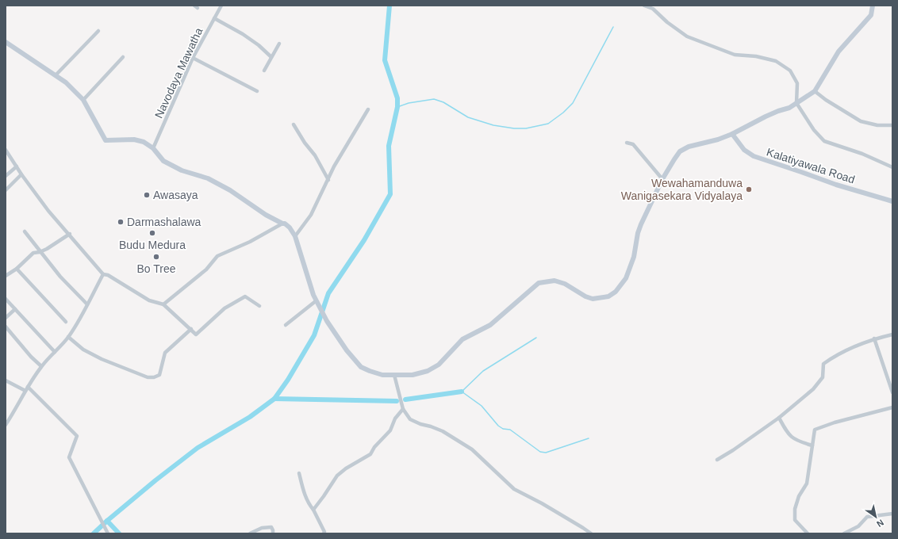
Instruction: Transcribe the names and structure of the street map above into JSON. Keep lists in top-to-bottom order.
{
  "streets": {
    "street": ["Navodaya Mawatha", "Kalatiyawala Road"]
  },
  "places": [
    "Wewahamanduwa Wanigasekara Vidyalaya",
    "Awasaya",
    "Darmashalawa",
    "Budu Medura",
    "Bo Tree"
  ],
  "north": "bottom right"
}
